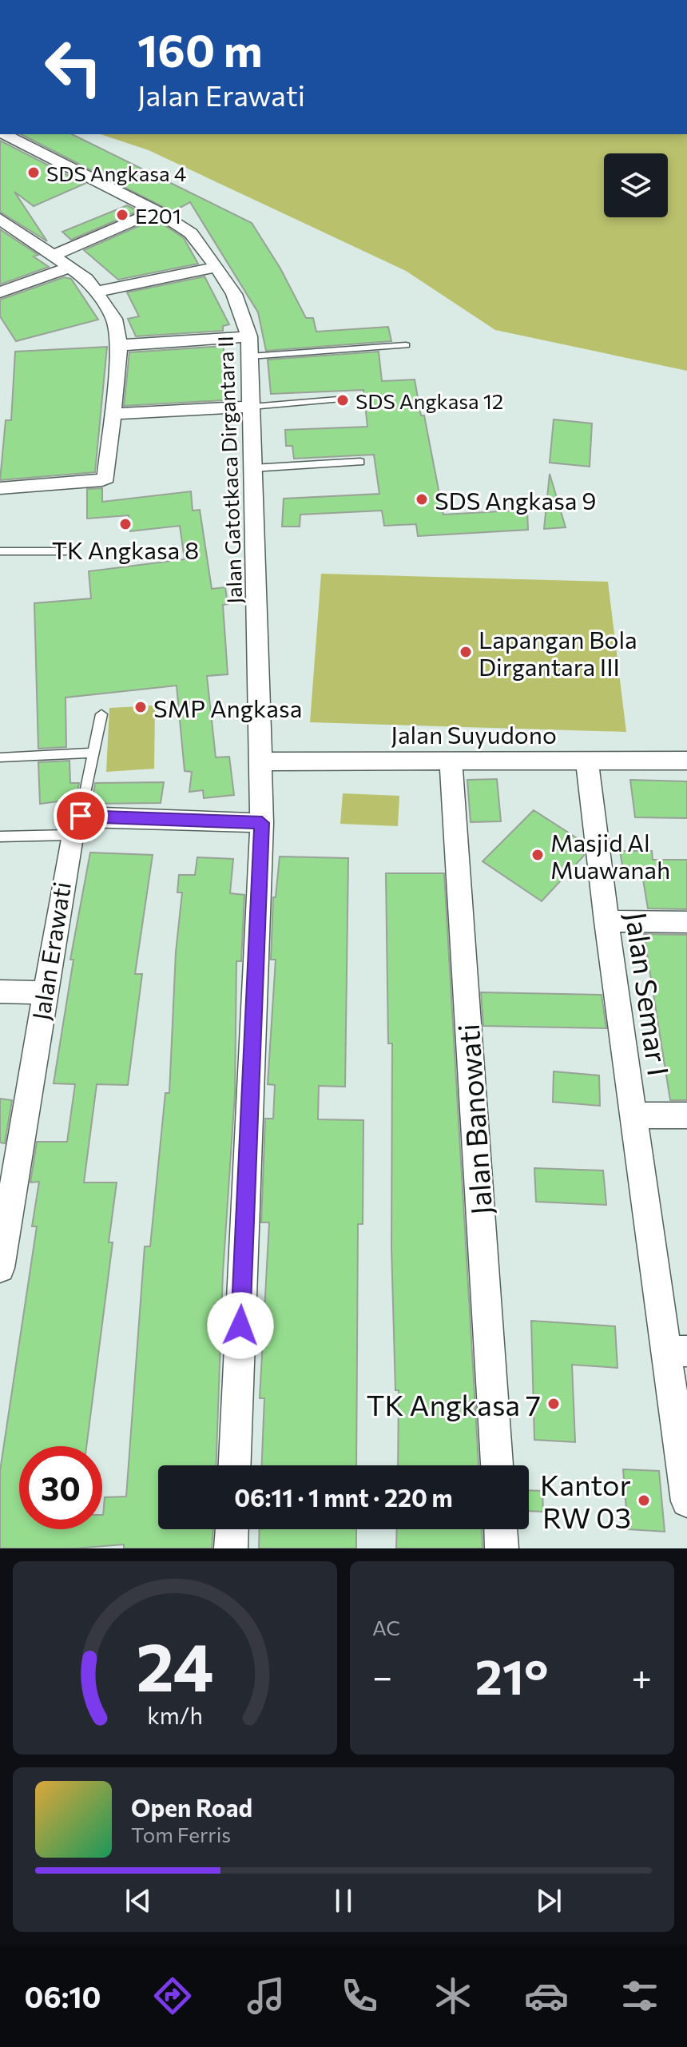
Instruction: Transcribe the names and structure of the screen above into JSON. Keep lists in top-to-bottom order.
{
  "streets": {
    "street": [
      "Jalan Gatotkaca Dirgantara II",
      "Jalan Suyudono",
      "Jalan Erawati",
      "Jalan Semar I",
      "Jalan Banowati"
    ]
  },
  "crossings": [
    ["Jalan Gatotkaca Dirgantara II", "Jalan Suyudono"],
    ["Jalan Suyudono", "Jalan Semar I"],
    ["Jalan Suyudono", "Jalan Banowati"]
  ],
  "places": [
    "SDS Angkasa 4",
    "E201",
    "SDS Angkasa 12",
    "SDS Angkasa 9",
    "TK Angkasa 8",
    "Lapangan Bola Dirgantara III",
    "SMP Angkasa",
    "Masjid Al Muawanah",
    "TK Angkasa 7",
    "Kantor RW 03"
  ],
  "page": {
    "turn": ["160 m", "Jalan Erawati"],
    "limit": "30",
    "trip": "06:11 · 1 mnt · 220 m",
    "tile": "AC",
    "heat": ["−", "21°", "+"],
    "song": ["Open Road", "Tom Ferris"],
    "tabs": "06:10",
    "gauge": ["24", "km/h"]
  }
}
